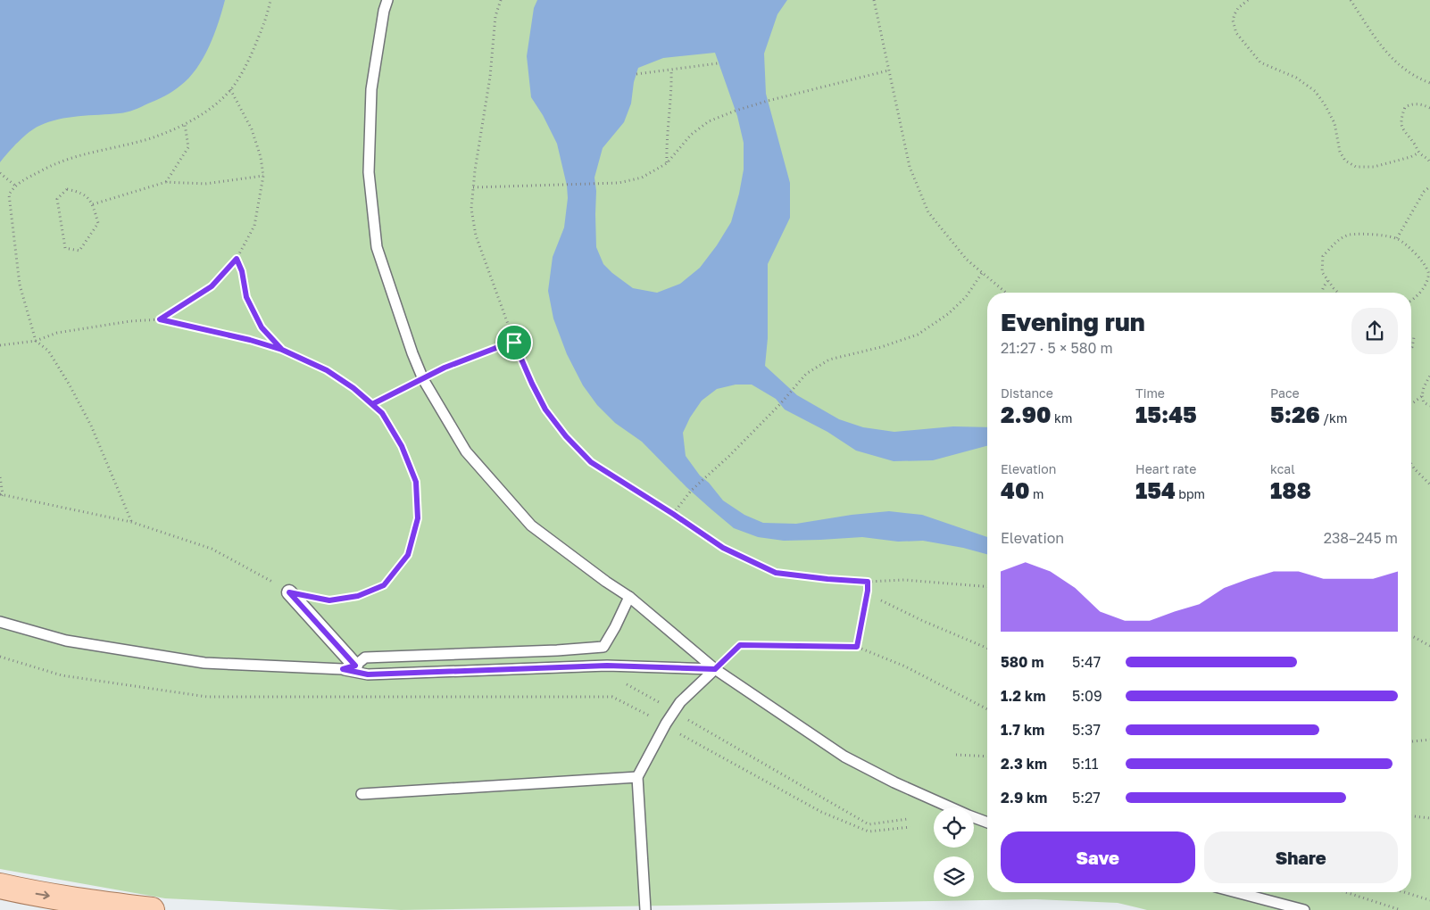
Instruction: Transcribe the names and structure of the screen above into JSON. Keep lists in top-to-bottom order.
{
  "page": {
    "heading": ["Evening run", "21:27 · 5 × 580 m"],
    "stats": [
      ["Distance", "2.90 km"],
      ["Time", "15:45"],
      ["Pace", "5:26 /km"],
      ["Elevation", "40 m"],
      ["Heart rate", "154 bpm"],
      ["kcal", "188"]
    ],
    "chart": ["Elevation", "238–245 m"],
    "list": [
      {
        "name": "580 m",
        "note": "5:47"
      },
      {
        "name": "1.2 km",
        "note": "5:09"
      },
      {
        "name": "1.7 km",
        "note": "5:37"
      },
      {
        "name": "2.3 km",
        "note": "5:11"
      },
      {
        "name": "2.9 km",
        "note": "5:27"
      }
    ],
    "buttons": ["Save", "Share"]
  }
}
